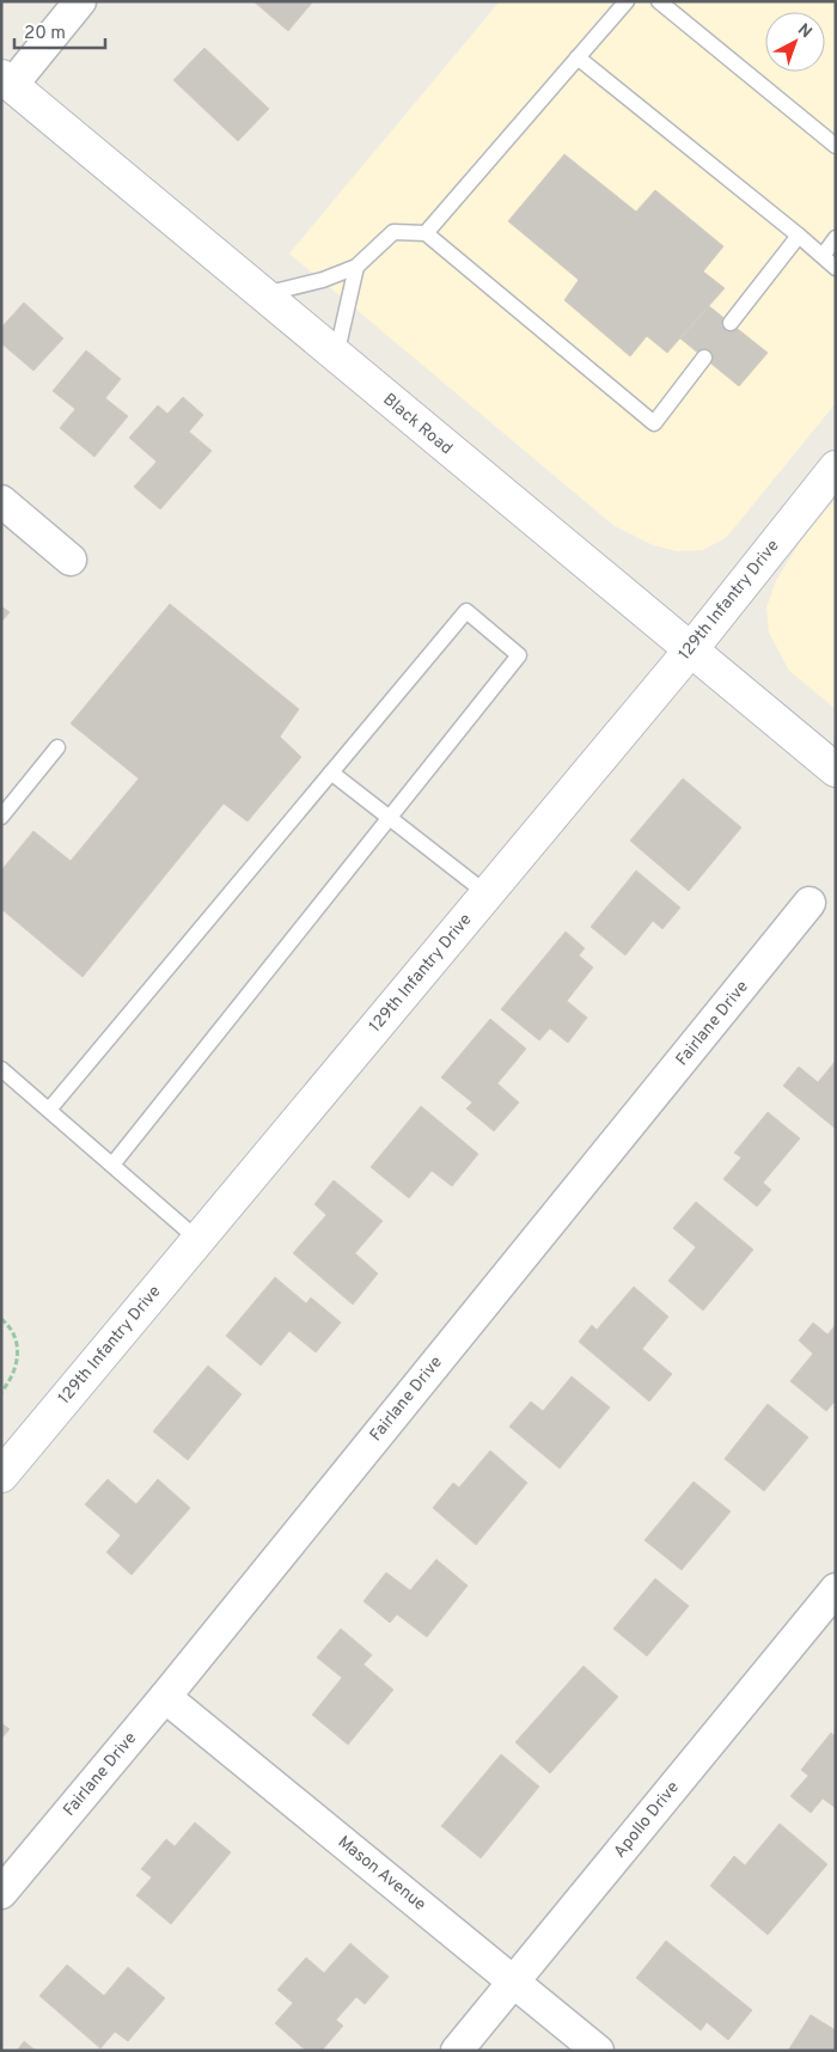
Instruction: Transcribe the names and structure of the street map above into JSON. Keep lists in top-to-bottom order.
{
  "streets": {
    "street": [
      "Black Road",
      "129th Infantry Drive",
      "Fairlane Drive",
      "Apollo Drive",
      "Mason Avenue"
    ]
  },
  "crossings": [
    ["Black Road", "129th Infantry Drive"],
    ["Fairlane Drive", "Mason Avenue"],
    ["Apollo Drive", "Mason Avenue"]
  ],
  "scale_bar": "20 m",
  "north": "top right"
}
